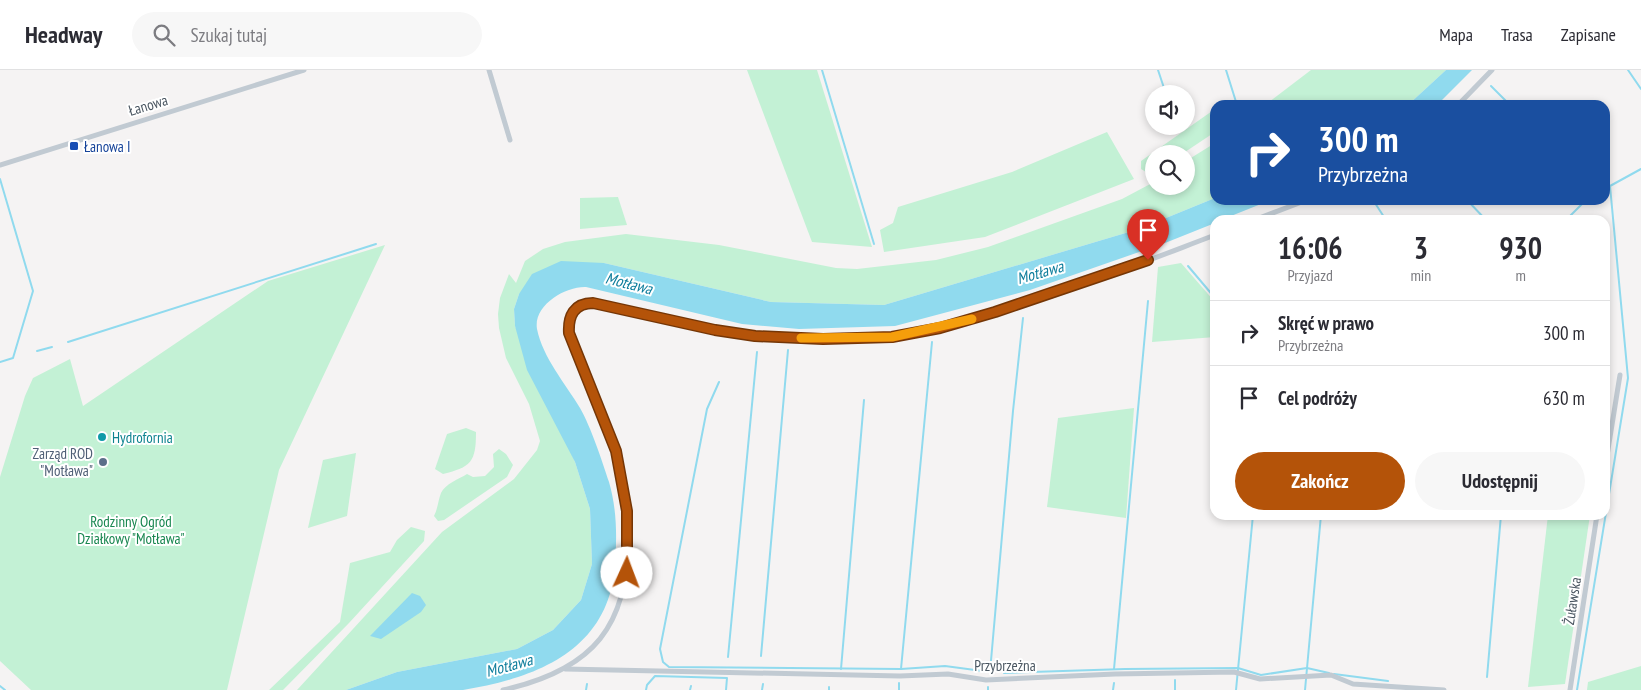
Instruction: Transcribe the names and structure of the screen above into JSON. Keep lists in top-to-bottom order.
{
  "streets": {
    "street": ["Łanowa", "Żuławska", "Przybrzeżna"]
  },
  "water": ["Motława"],
  "parks": ["Rodzinny Ogród Działkowy \"Motława\""],
  "places": {
    "transit": ["Łanowa I"],
    "other": ["Hydrofornia", "Zarząd ROD \"Motława\""]
  },
  "page": {
    "header": "Headway",
    "search": "Szukaj tutaj",
    "nav": ["Mapa", "Trasa", "Zapisane"],
    "turn": ["300 m", "Przybrzeżna"],
    "eta": [
      "16:06",
      "Przyjazd",
      "3",
      "min",
      "930",
      "m"
    ],
    "list": [
      {
        "name": "Skręć w prawo",
        "note": "Przybrzeżna",
        "value": "300 m"
      },
      {
        "name": "Cel podróży",
        "value": "630 m"
      }
    ],
    "buttons": ["Zakończ", "Udostępnij"]
  }
}
